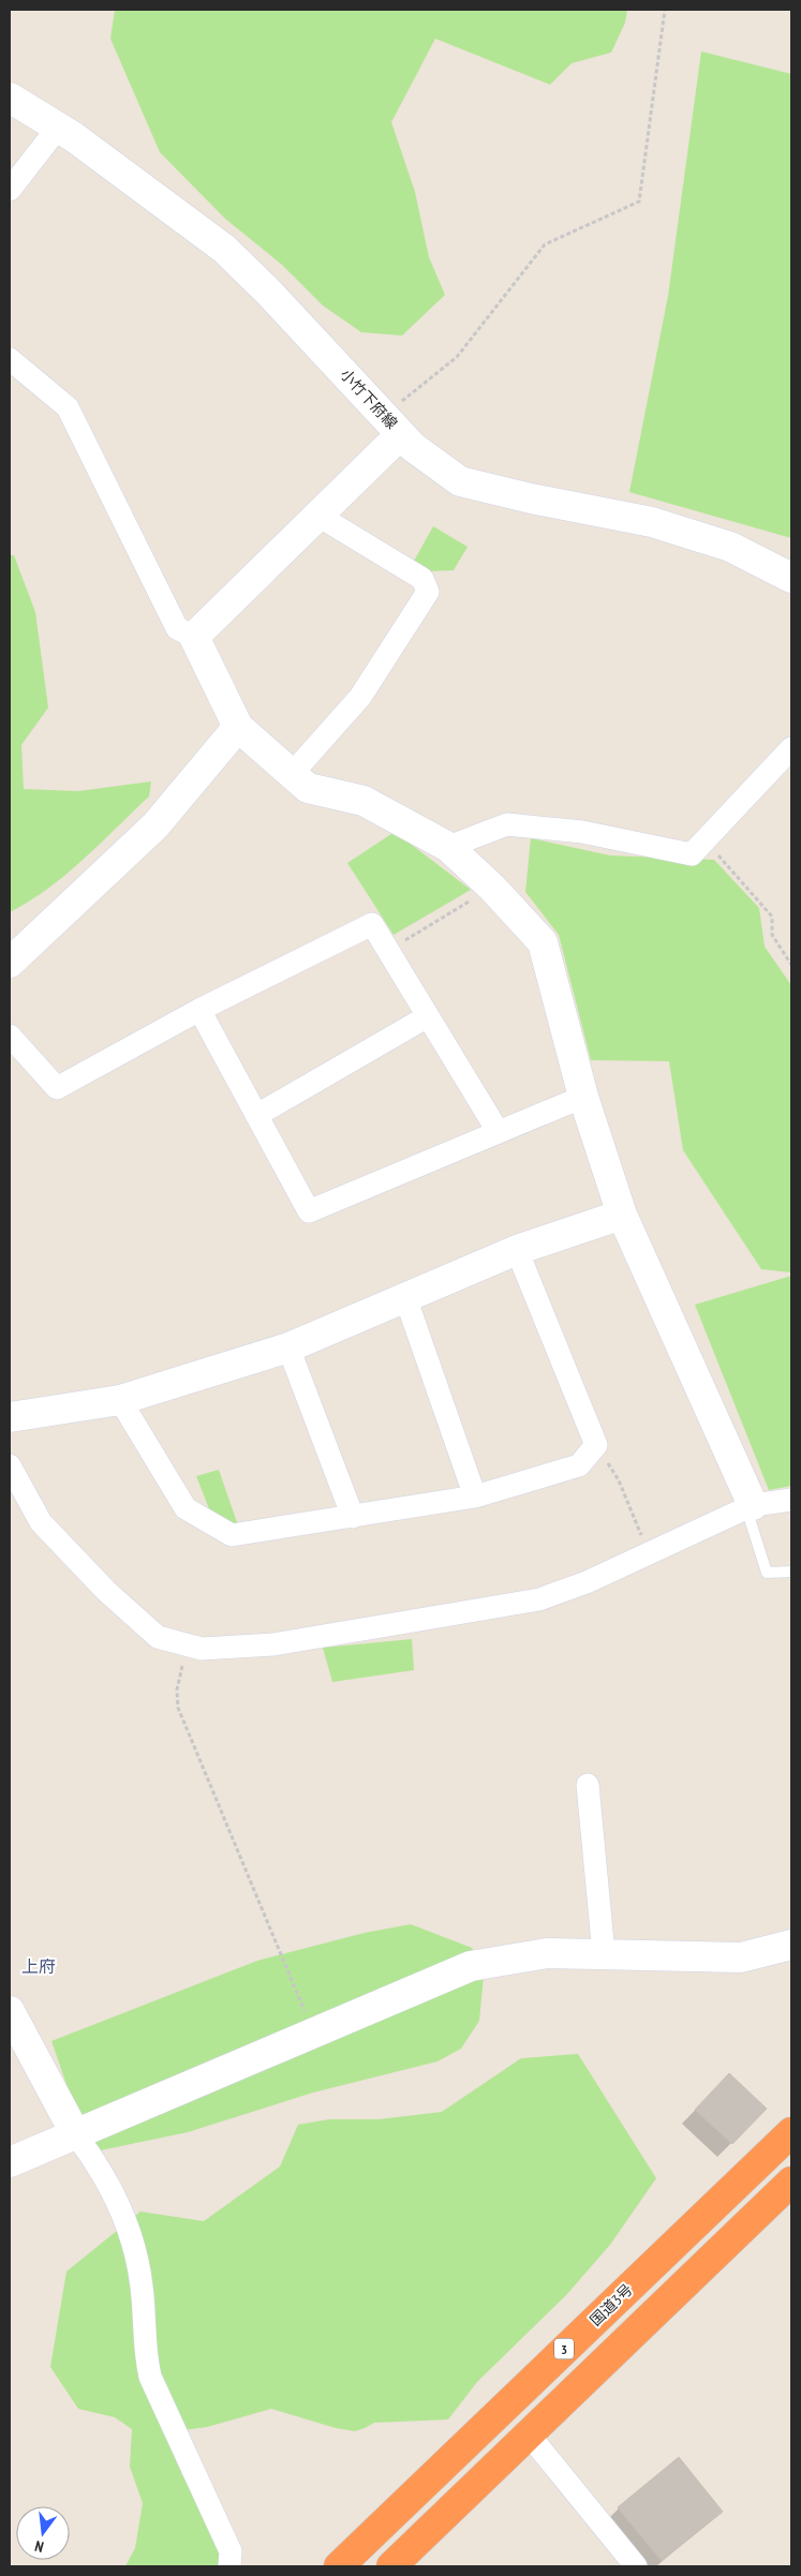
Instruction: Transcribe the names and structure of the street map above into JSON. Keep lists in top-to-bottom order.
{
  "streets": {
    "highway": ["国道3号", "3"],
    "street": ["小竹下府線"]
  },
  "districts": ["上府"],
  "north": "bottom"
}
